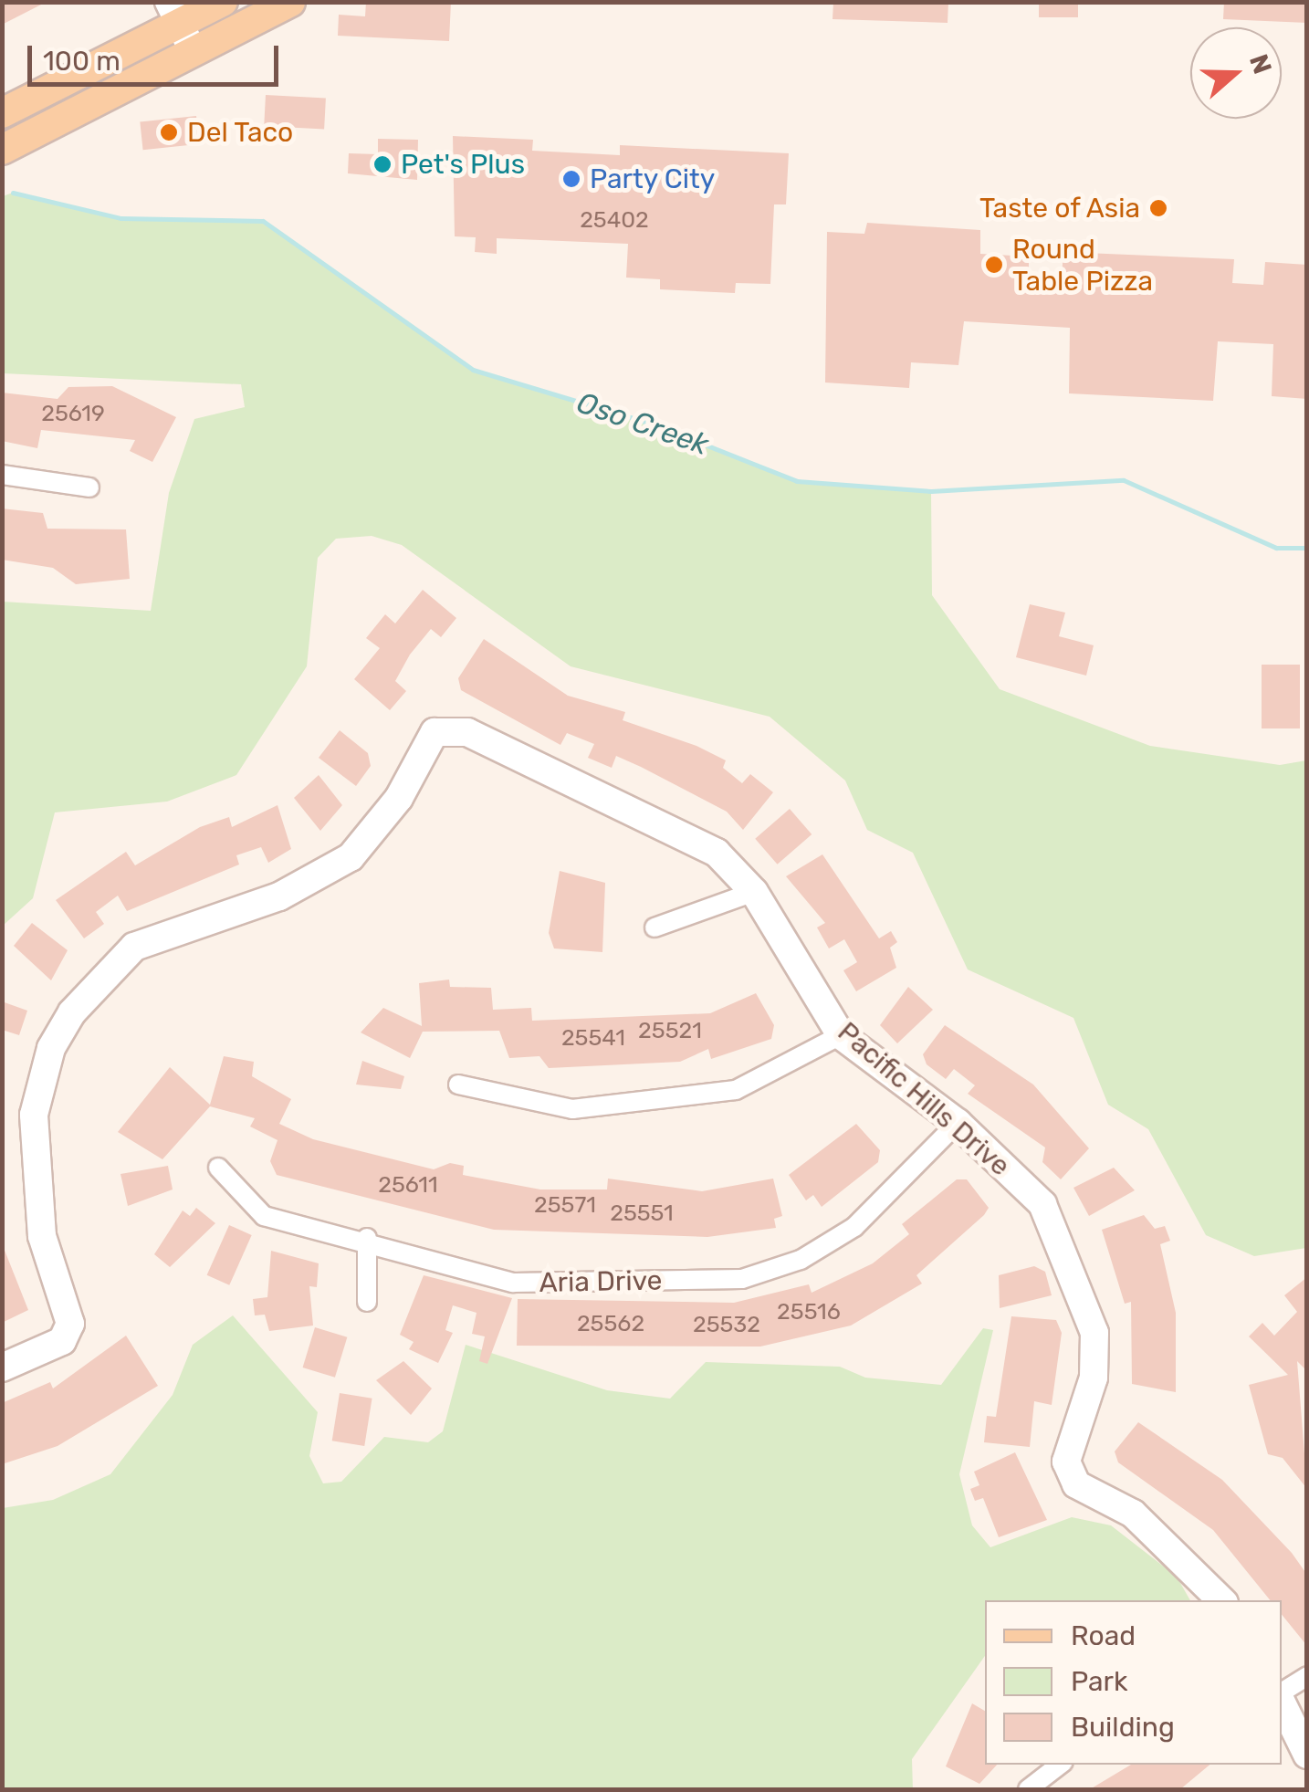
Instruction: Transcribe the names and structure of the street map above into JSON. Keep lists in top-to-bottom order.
{
  "streets": {
    "street": ["Pacific Hills Drive", "Aria Drive"]
  },
  "crossings": [
    ["Pacific Hills Drive", "Aria Drive"]
  ],
  "water": ["Oso Creek"],
  "places": [
    "Del Taco",
    "Pet's Plus",
    "Party City",
    "Taste of Asia",
    "Round Table Pizza"
  ],
  "house_numbers": [
    "25402",
    "25619",
    "25521",
    "25541",
    "25611",
    "25571",
    "25551",
    "25516",
    "25562",
    "25532"
  ],
  "legend": ["Road", "Park", "Building"],
  "scale_bar": "100 m",
  "north": "right"
}
